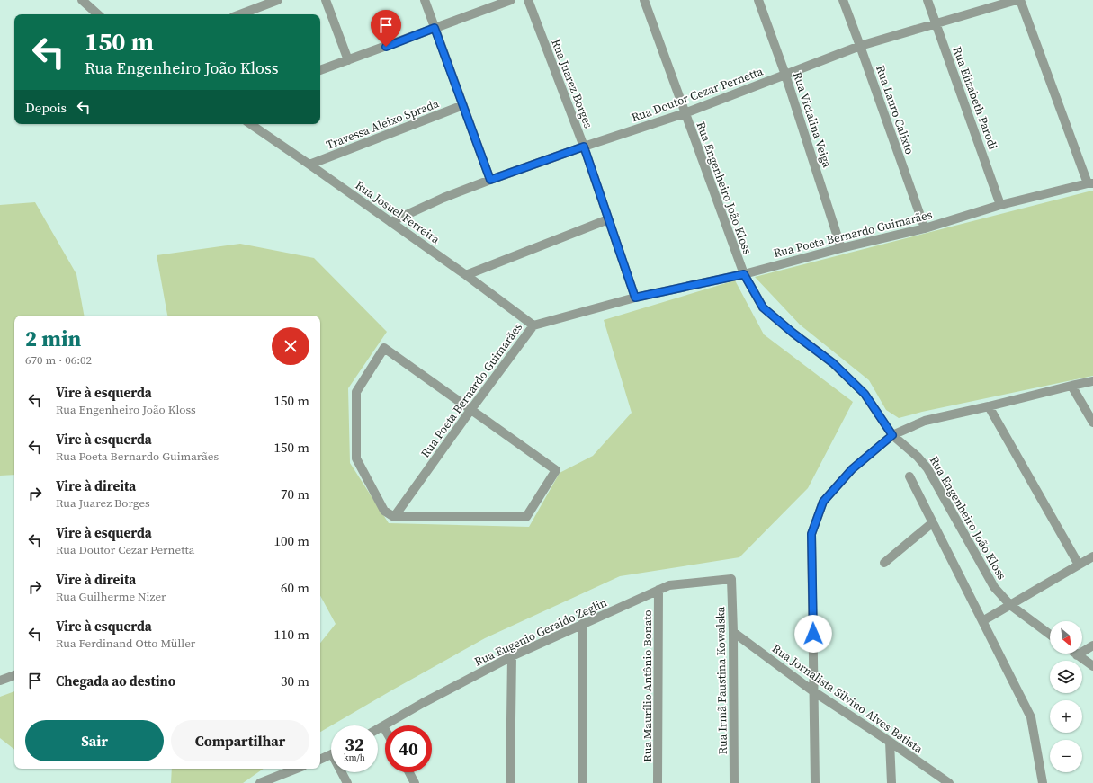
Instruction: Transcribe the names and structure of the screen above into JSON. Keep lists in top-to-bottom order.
{
  "streets": {
    "street": [
      "Rua Juarez Borges",
      "Rua Doutor Cezar Pernetta",
      "Rua Elizabeth Parodi",
      "Rua Lauro Calixto",
      "Rua Victalina Veiga",
      "Travessa Aleixo Sprada",
      "Rua Engenheiro João Kloss",
      "Rua Josuel Ferreira",
      "Rua Poeta Bernardo Guimarães",
      "Rua Eugenio Geraldo Zeglin",
      "Rua Irmã Faustina Kowalska",
      "Rua Maurílio Antônio Bonato",
      "Rua Jornalista Silvino Alves Batista"
    ]
  },
  "crossings": [
    ["Rua Juarez Borges", "Rua Doutor Cezar Pernetta"],
    ["Rua Juarez Borges", "Rua Poeta Bernardo Guimarães"],
    ["Rua Doutor Cezar Pernetta", "Rua Elizabeth Parodi"],
    ["Rua Doutor Cezar Pernetta", "Rua Lauro Calixto"],
    ["Rua Doutor Cezar Pernetta", "Rua Victalina Veiga"],
    ["Rua Doutor Cezar Pernetta", "Rua Engenheiro João Kloss"],
    ["Rua Doutor Cezar Pernetta", "Rua Josuel Ferreira"],
    ["Rua Elizabeth Parodi", "Rua Poeta Bernardo Guimarães"],
    ["Rua Lauro Calixto", "Rua Poeta Bernardo Guimarães"],
    ["Rua Victalina Veiga", "Rua Poeta Bernardo Guimarães"],
    ["Travessa Aleixo Sprada", "Rua Josuel Ferreira"],
    ["Rua Engenheiro João Kloss", "Rua Poeta Bernardo Guimarães"],
    ["Rua Josuel Ferreira", "Rua Poeta Bernardo Guimarães"],
    ["Rua Eugenio Geraldo Zeglin", "Rua Irmã Faustina Kowalska"],
    ["Rua Eugenio Geraldo Zeglin", "Rua Maurílio Antônio Bonato"],
    ["Rua Irmã Faustina Kowalska", "Rua Jornalista Silvino Alves Batista"]
  ],
  "north": "bottom right",
  "page": {
    "turn": ["150 m", "Rua Engenheiro João Kloss"],
    "then": "Depois",
    "heading": ["2 min", "670 m · 06:02"],
    "list": [
      {
        "name": "Vire à esquerda",
        "note": "Rua Engenheiro João Kloss",
        "value": "150 m"
      },
      {
        "name": "Vire à esquerda",
        "note": "Rua Poeta Bernardo Guimarães",
        "value": "150 m"
      },
      {
        "name": "Vire à direita",
        "note": "Rua Juarez Borges",
        "value": "70 m"
      },
      {
        "name": "Vire à esquerda",
        "note": "Rua Doutor Cezar Pernetta",
        "value": "100 m"
      },
      {
        "name": "Vire à direita",
        "note": "Rua Guilherme Nizer",
        "value": "60 m"
      },
      {
        "name": "Vire à esquerda",
        "note": "Rua Ferdinand Otto Müller",
        "value": "110 m"
      },
      {
        "name": "Chegada ao destino",
        "value": "30 m"
      }
    ],
    "map_buttons": ["+", "−"],
    "buttons": ["Sair", "Compartilhar"],
    "speed": "32 km/h",
    "limit": "40"
  }
}
